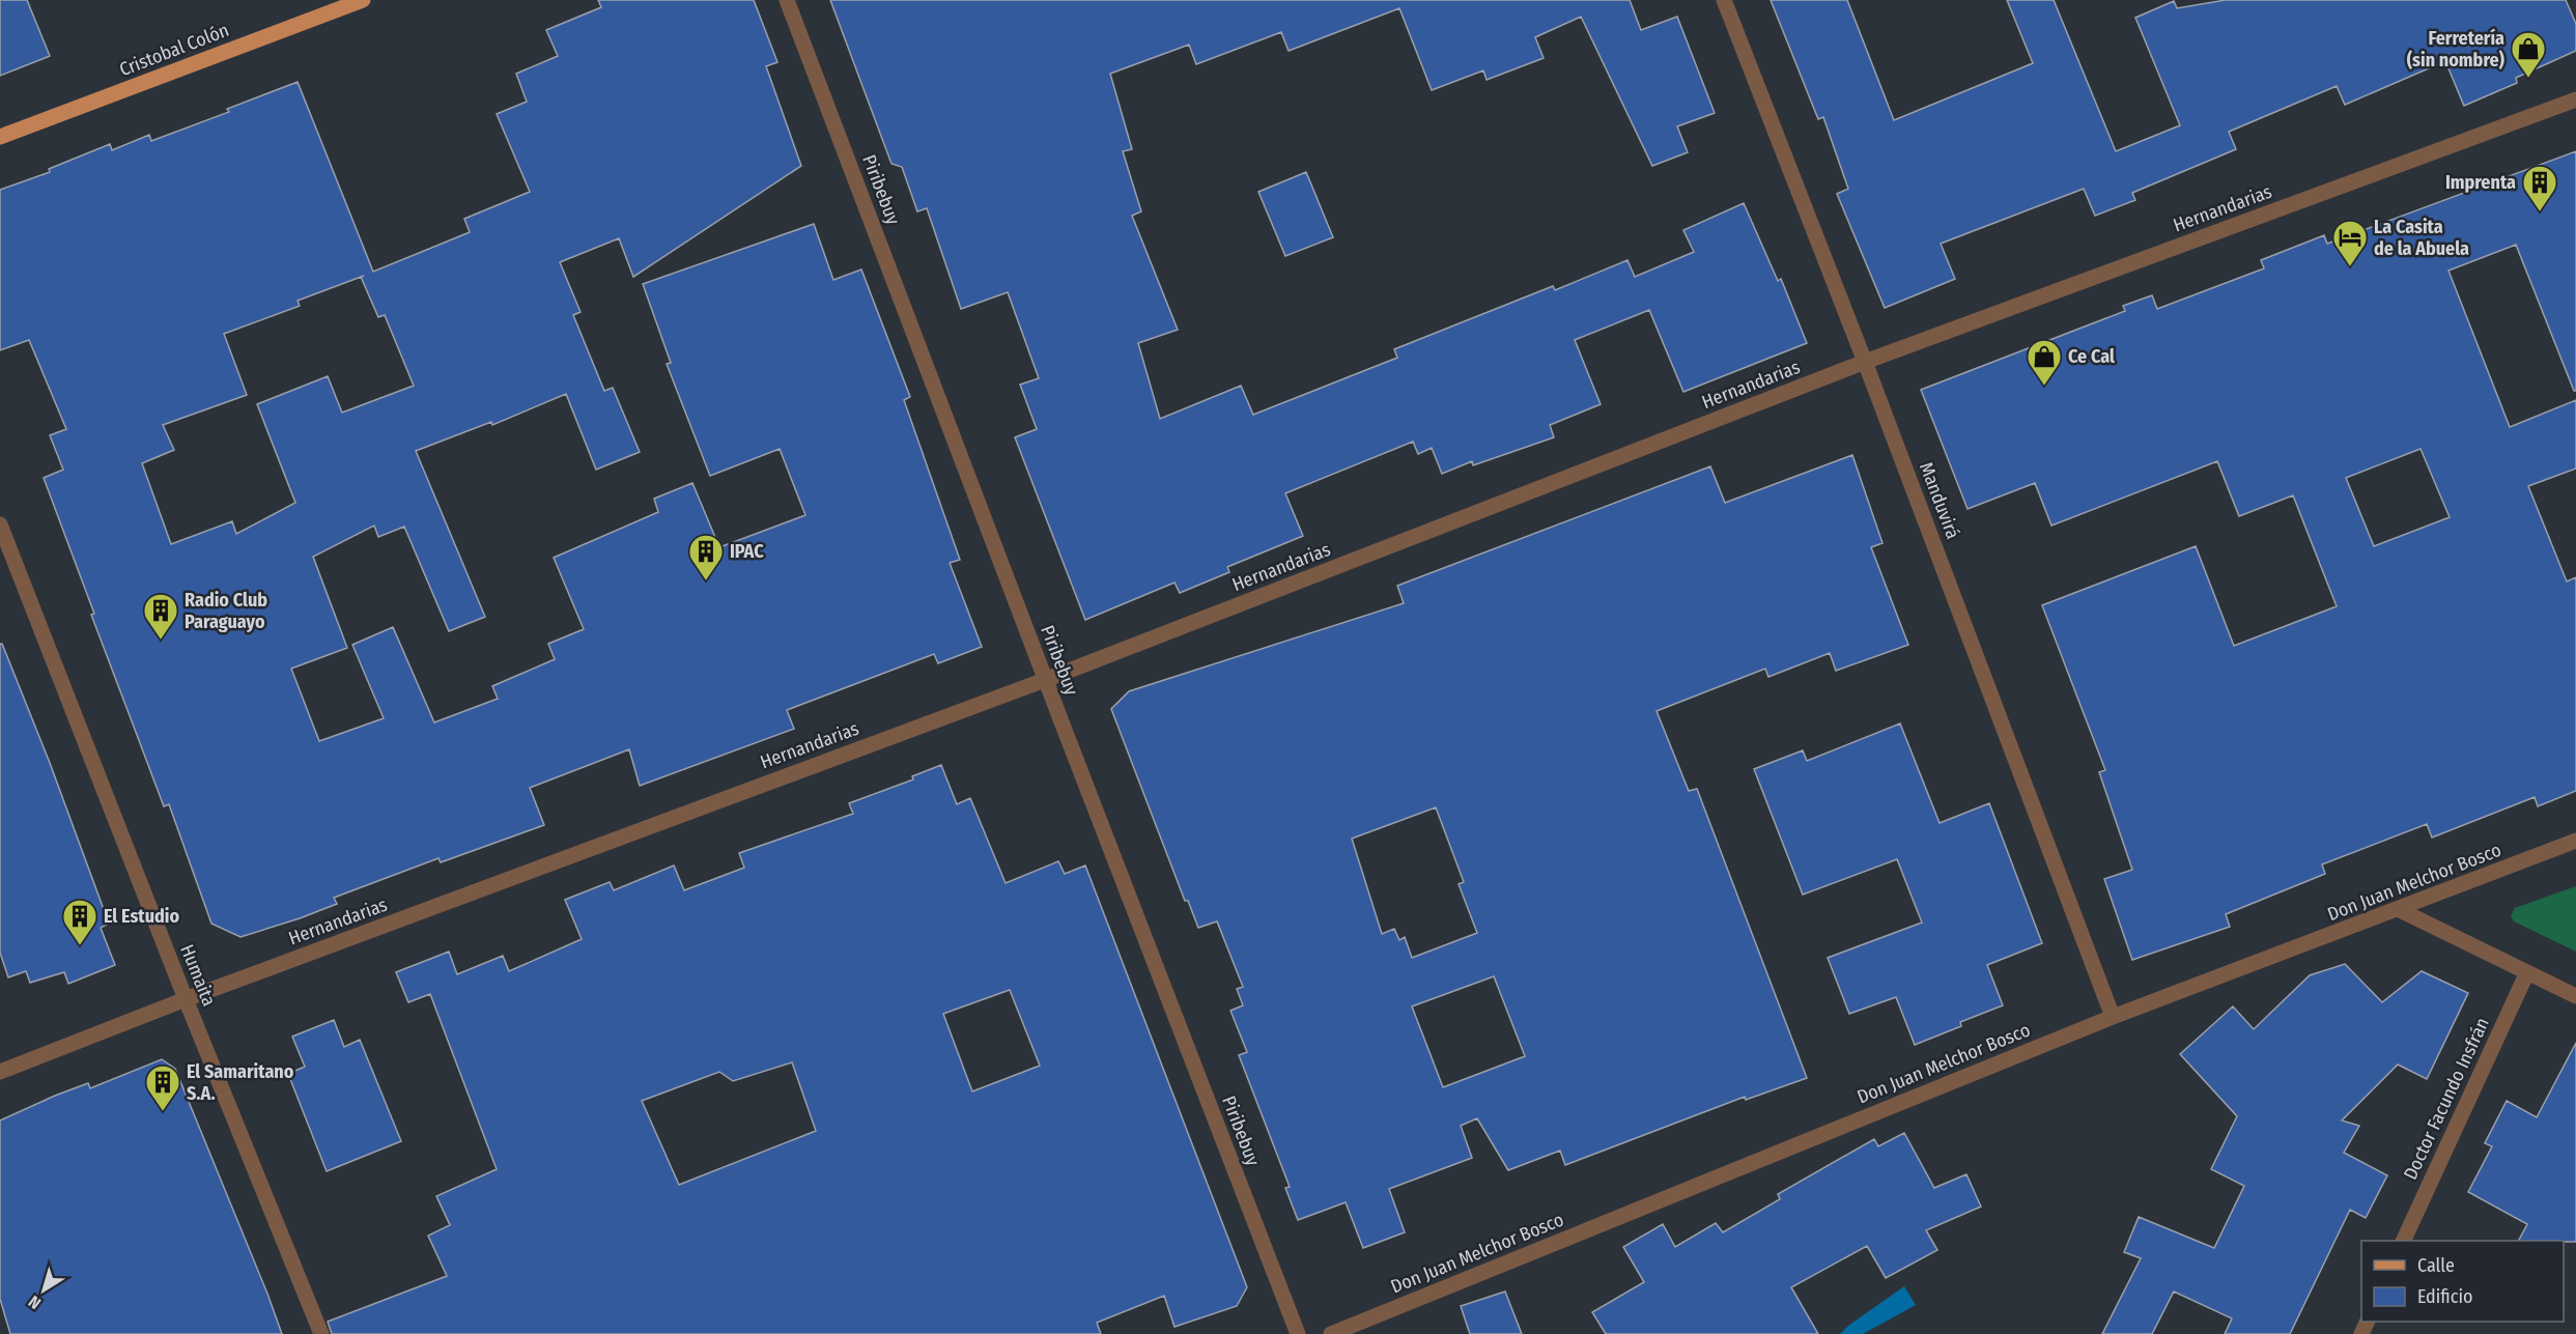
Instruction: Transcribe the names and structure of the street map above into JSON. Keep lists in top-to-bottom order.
{
  "streets": {
    "main road": ["Cristobal Colón"],
    "street": [
      "Piribebuy",
      "Hernandarias",
      "Manduvirá",
      "Don Juan Melchor Bosco",
      "Humaita",
      "Doctor Facundo Insfrán"
    ]
  },
  "crossings": [
    ["Piribebuy", "Hernandarias"],
    ["Hernandarias", "Manduvirá"],
    ["Hernandarias", "Humaita"],
    ["Manduvirá", "Don Juan Melchor Bosco"]
  ],
  "places": {
    "shop": ["Ferretería (sin nombre)", "Ce Cal"],
    "building": [
      "Imprenta",
      "IPAC",
      "Radio Club Paraguayo",
      "El Estudio",
      "El Samaritano S.A."
    ],
    "hotel": ["La Casita de la Abuela"]
  },
  "legend": ["Calle", "Edificio"],
  "north": "bottom left"
}
